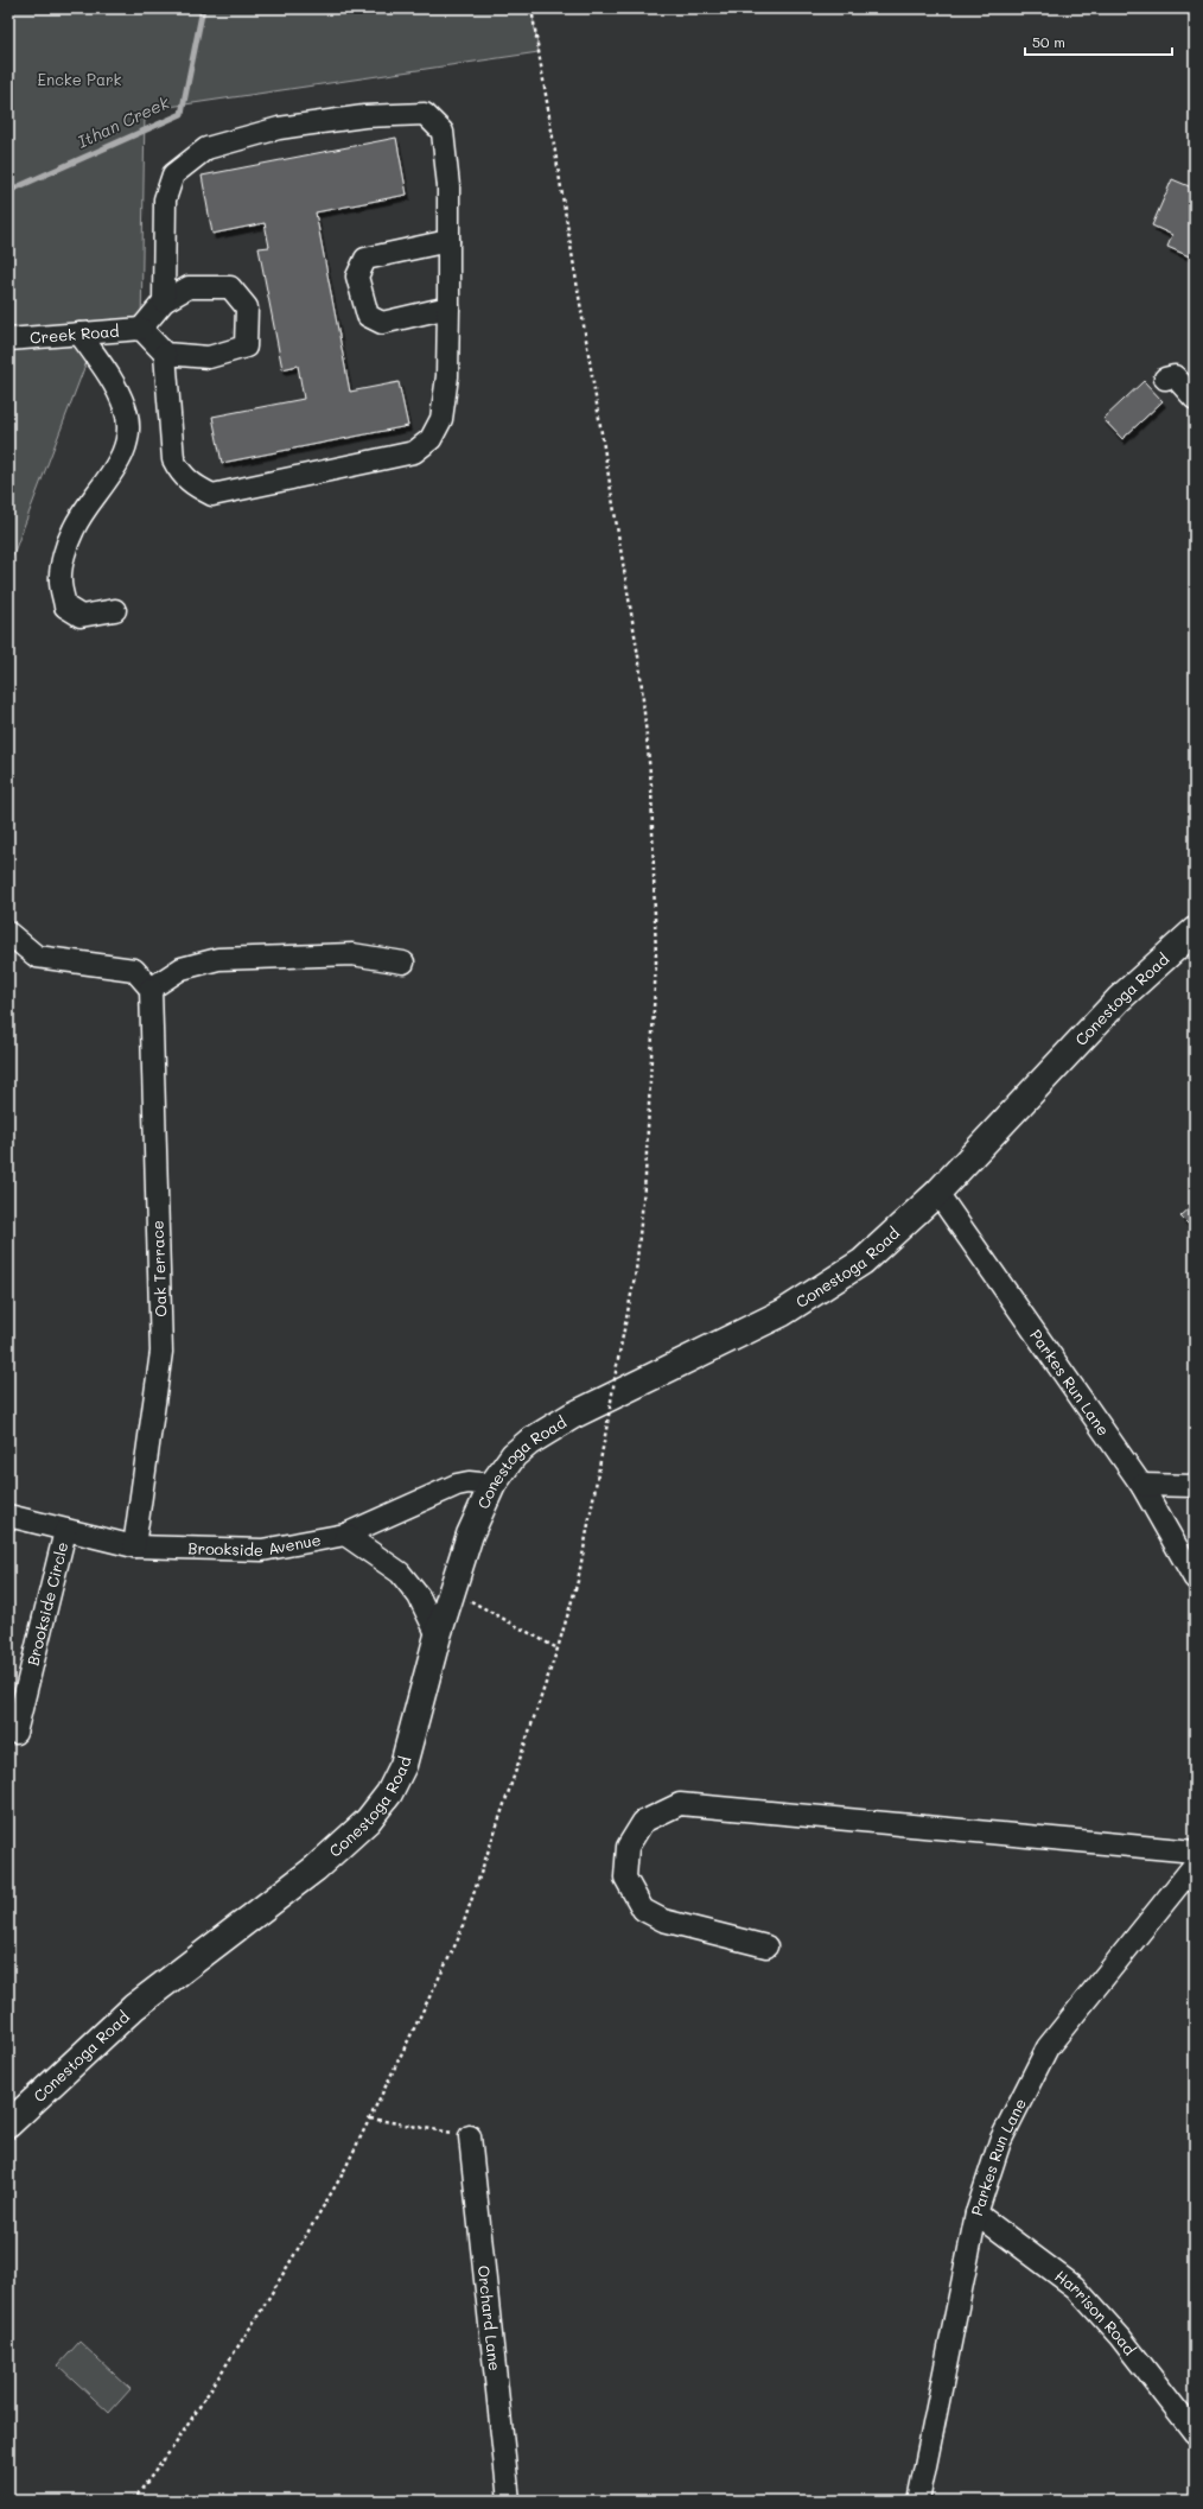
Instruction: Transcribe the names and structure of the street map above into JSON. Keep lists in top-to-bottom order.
{
  "streets": {
    "main road": ["Conestoga Road"],
    "street": [
      "Creek Road",
      "Oak Terrace",
      "Parkes Run Lane",
      "Brookside Avenue",
      "Brookside Circle",
      "Harrison Road",
      "Orchard Lane"
    ]
  },
  "crossings": [
    ["Conestoga Road", "Parkes Run Lane"],
    ["Conestoga Road", "Brookside Avenue"],
    ["Oak Terrace", "Brookside Avenue"],
    ["Parkes Run Lane", "Harrison Road"],
    ["Brookside Avenue", "Brookside Circle"]
  ],
  "water": ["Ithan Creek"],
  "parks": ["Encke Park"],
  "scale_bar": "50 m"
}
